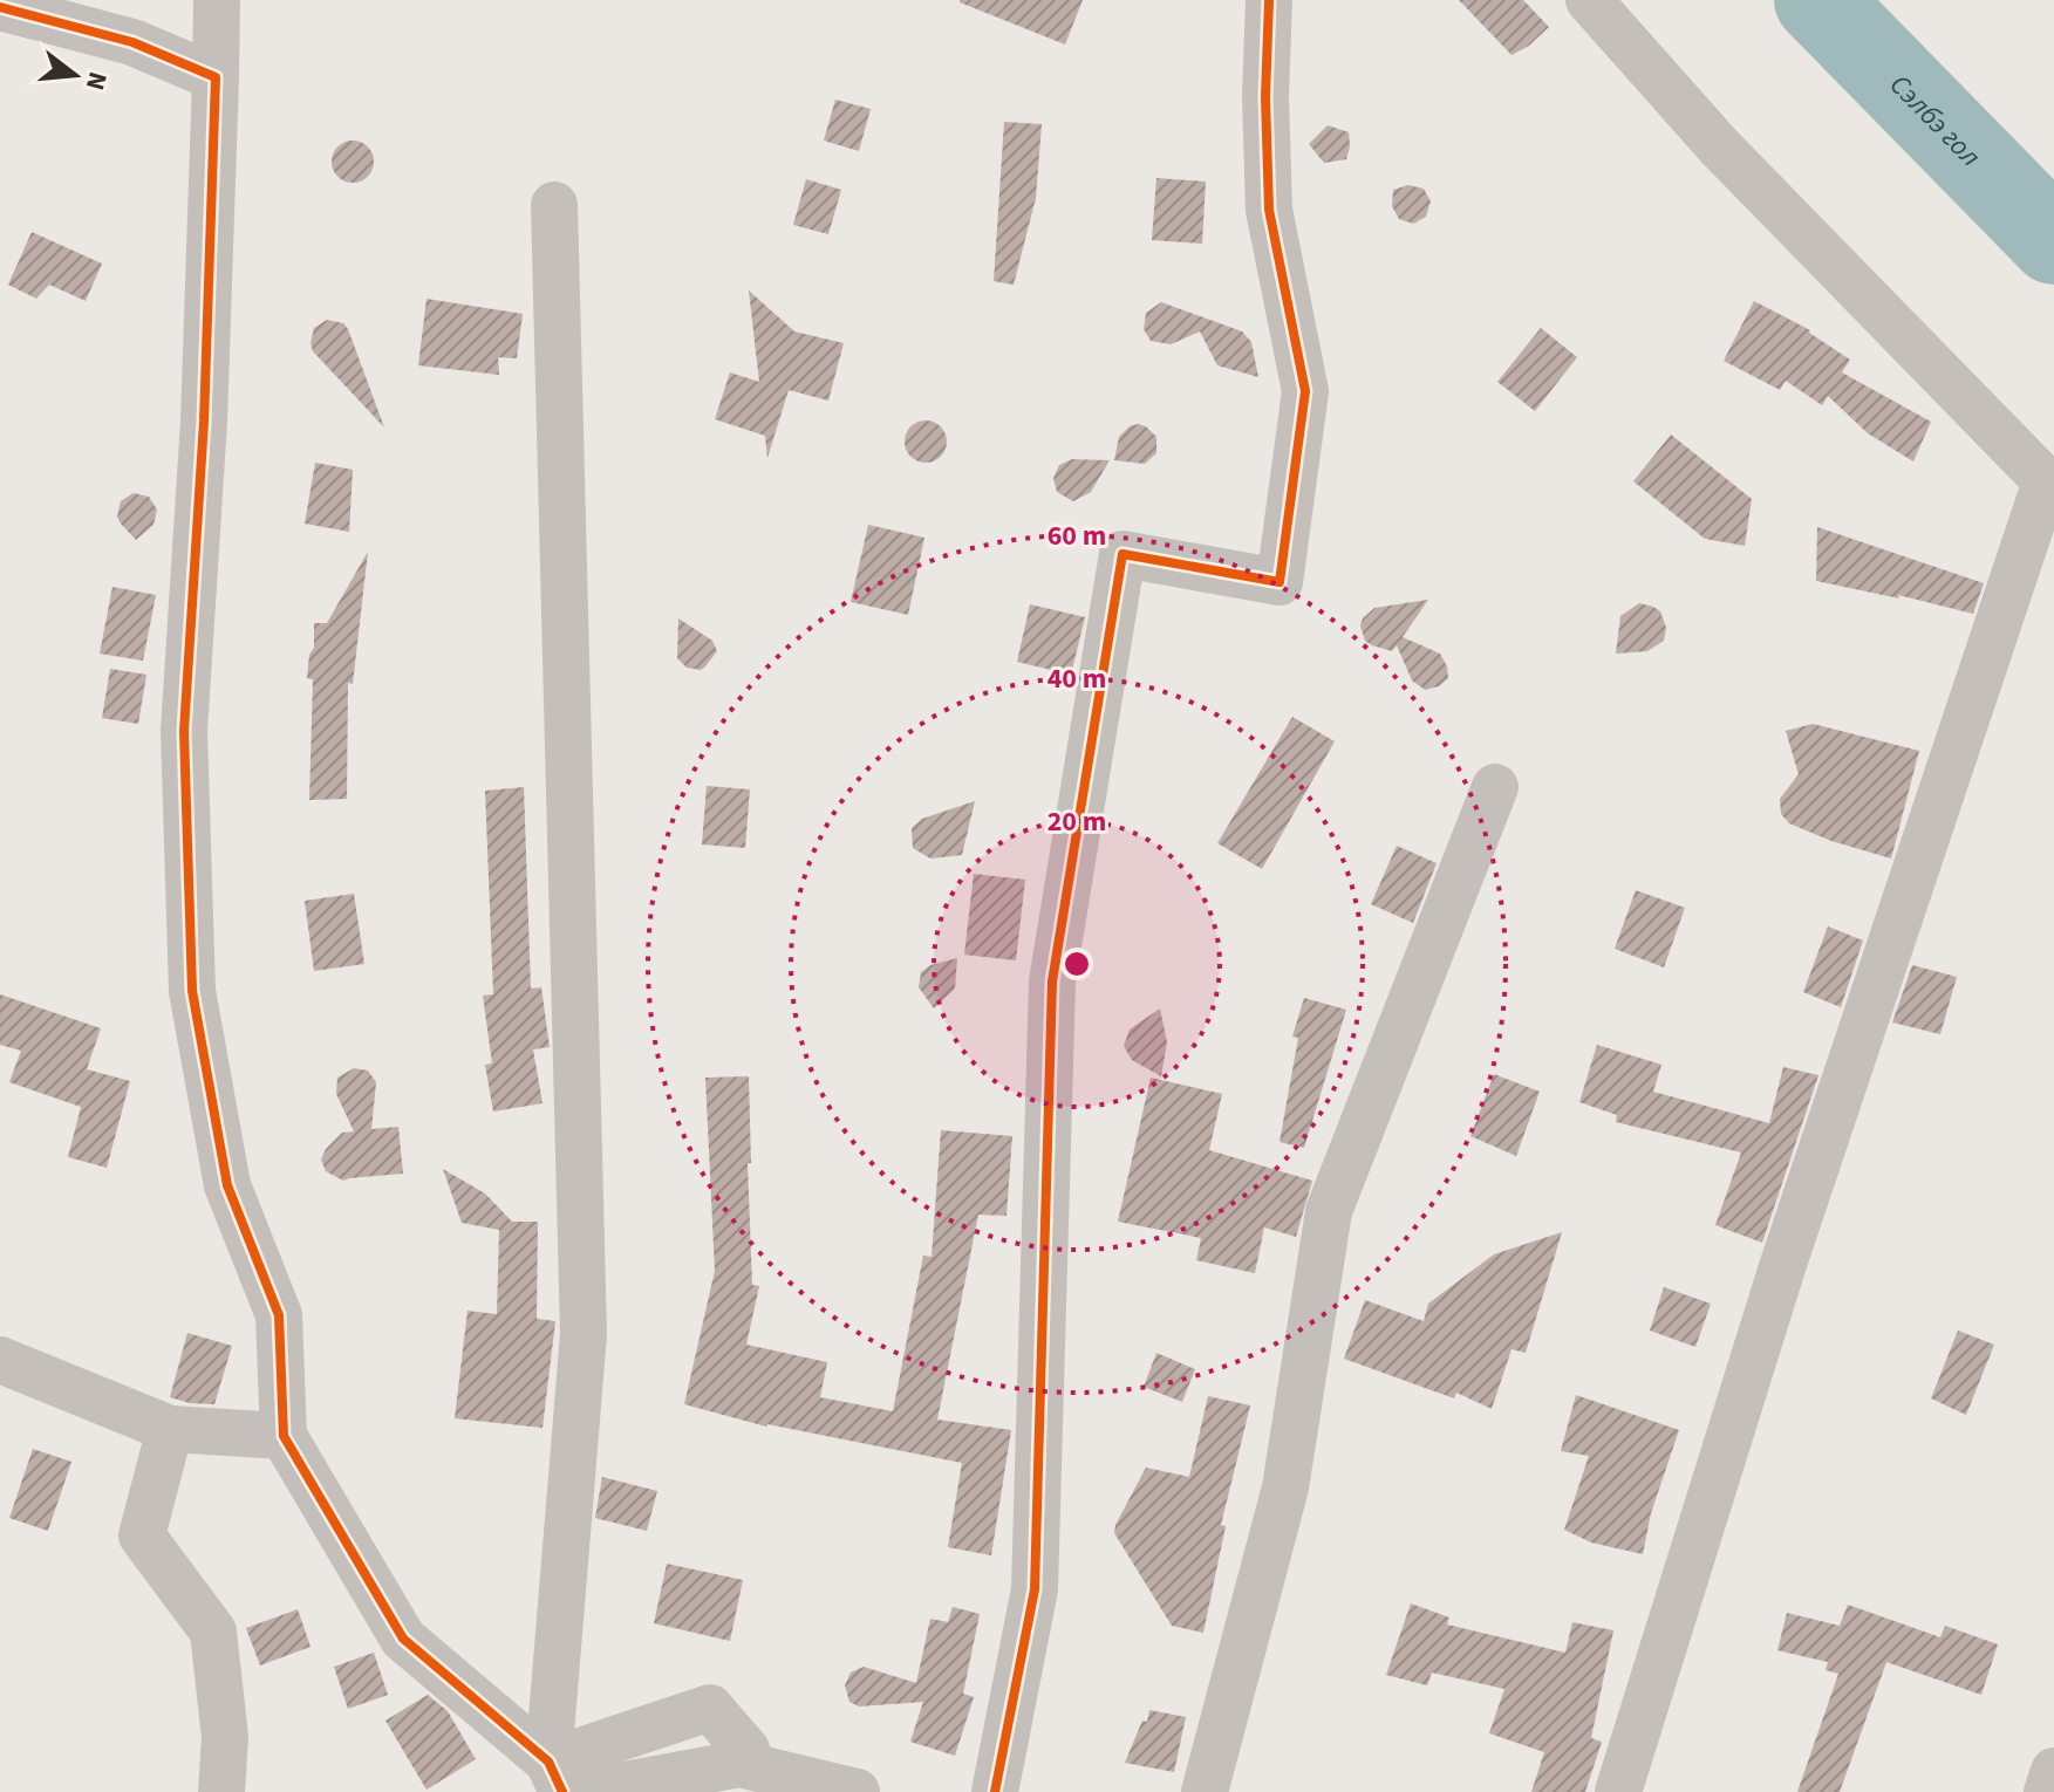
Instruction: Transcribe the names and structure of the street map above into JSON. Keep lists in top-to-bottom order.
{
  "water": ["Сэлбэ гол"],
  "north": "right",
  "rings": ["60 m", "40 m", "20 m"]
}
